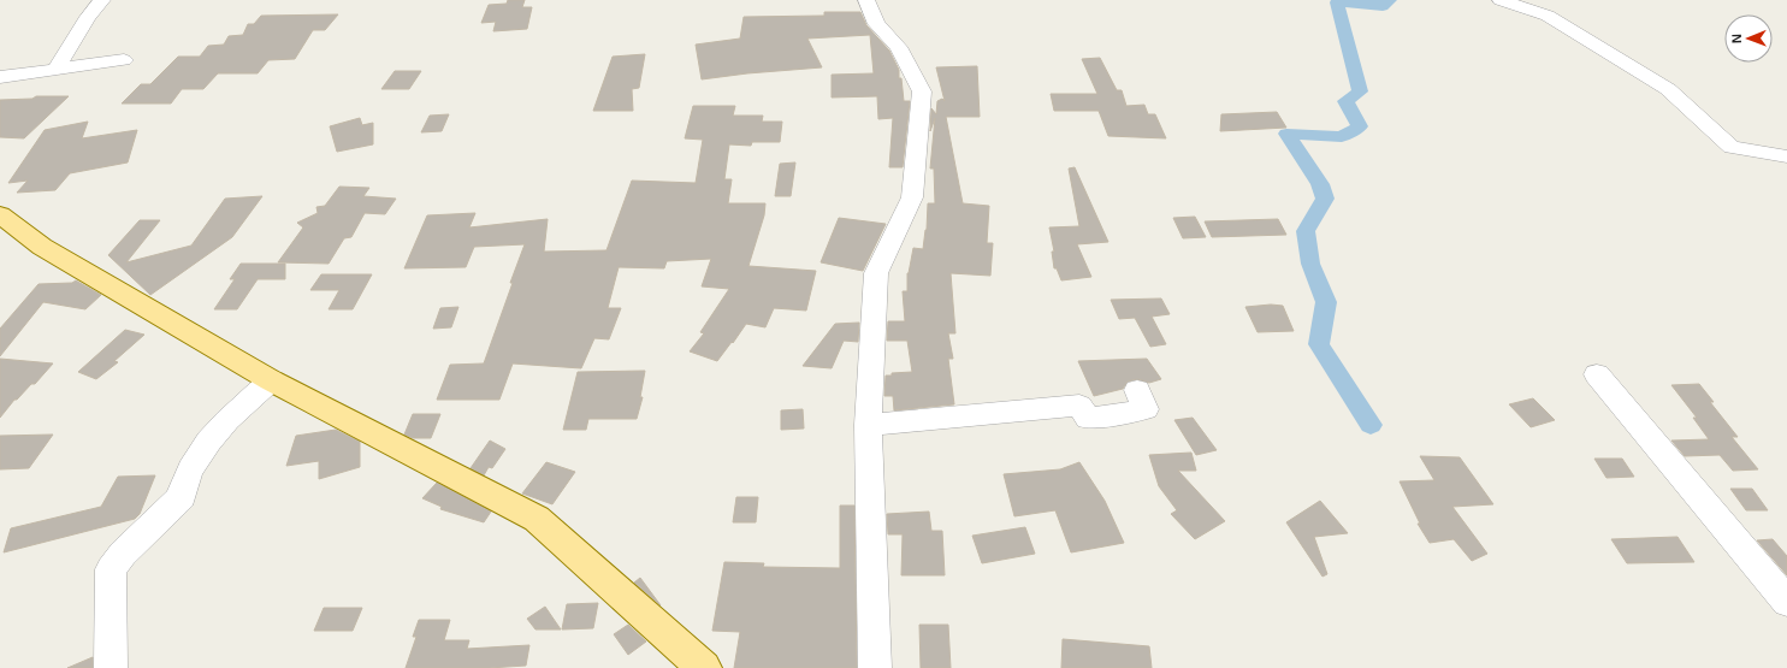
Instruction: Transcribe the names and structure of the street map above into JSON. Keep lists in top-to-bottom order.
{
  "north": "left"
}
